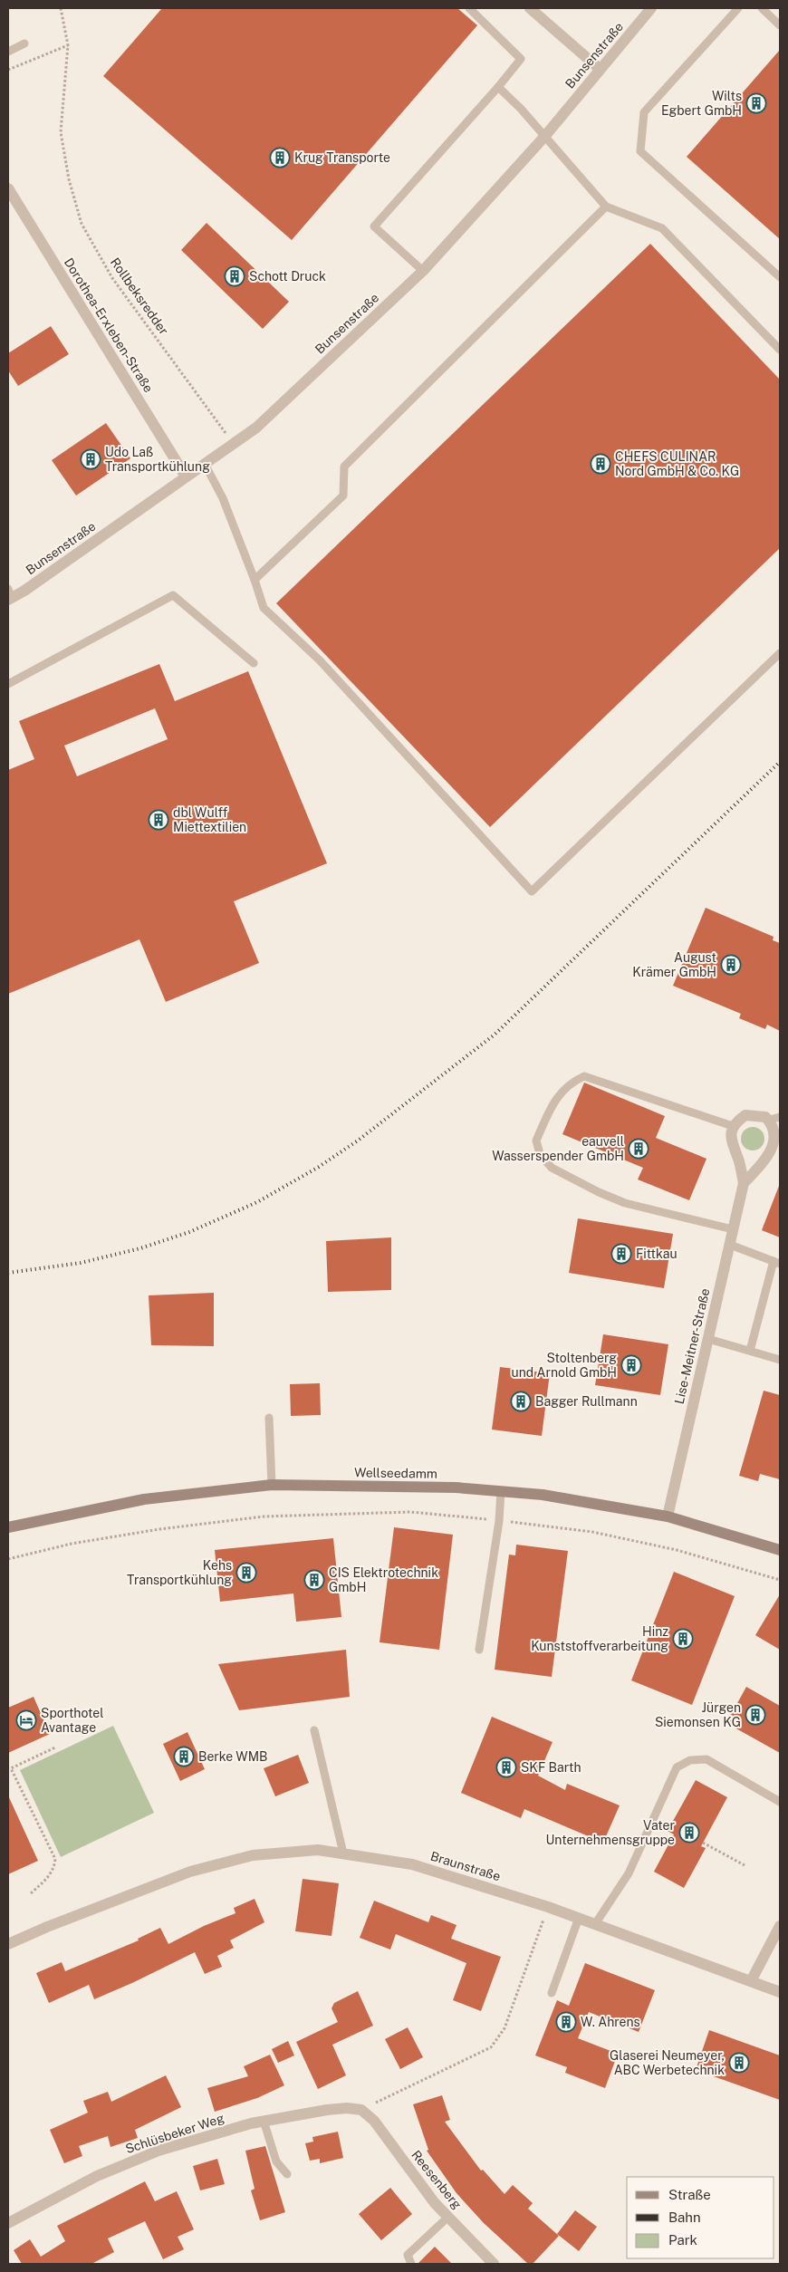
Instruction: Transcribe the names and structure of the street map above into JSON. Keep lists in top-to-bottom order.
{
  "streets": {
    "main road": ["Wellseedamm"],
    "street": [
      "Bunsenstraße",
      "Dorothea-Erxleben-Straße",
      "Lise-Meitner-Straße",
      "Braunstraße",
      "Schlüsbeker Weg",
      "Reesenberg"
    ],
    "path": ["Rollbeksredder"]
  },
  "crossings": [
    ["Bunsenstraße", "Rollbeksredder"],
    ["Bunsenstraße", "Dorothea-Erxleben-Straße"],
    ["Lise-Meitner-Straße", "Wellseedamm"],
    ["Schlüsbeker Weg", "Reesenberg"]
  ],
  "places": {
    "building": [
      "Wilts Egbert GmbH",
      "Krug Transporte",
      "Schott Druck",
      "Udo Laß Transportkühlung",
      "CHEFS CULINAR Nord GmbH & Co. KG",
      "dbl Wulff Miettextilien",
      "August Krämer GmbH",
      "eauvell Wasserspender GmbH",
      "Fittkau",
      "Stoltenberg und Arnold GmbH",
      "Bagger Rullmann",
      "Kehs Transportkühlung",
      "CIS Elektrotechnik GmbH",
      "Hinz Kunststoffverarbeitung",
      "Jürgen Siemonsen KG",
      "Berke WMB",
      "SKF Barth",
      "Vater Unternehmensgruppe",
      "W. Ahrens",
      "Glaserei Neumeyer, ABC Werbetechnik"
    ],
    "hotel": ["Sporthotel Avantage"]
  },
  "legend": ["Straße", "Bahn", "Park"]
}
